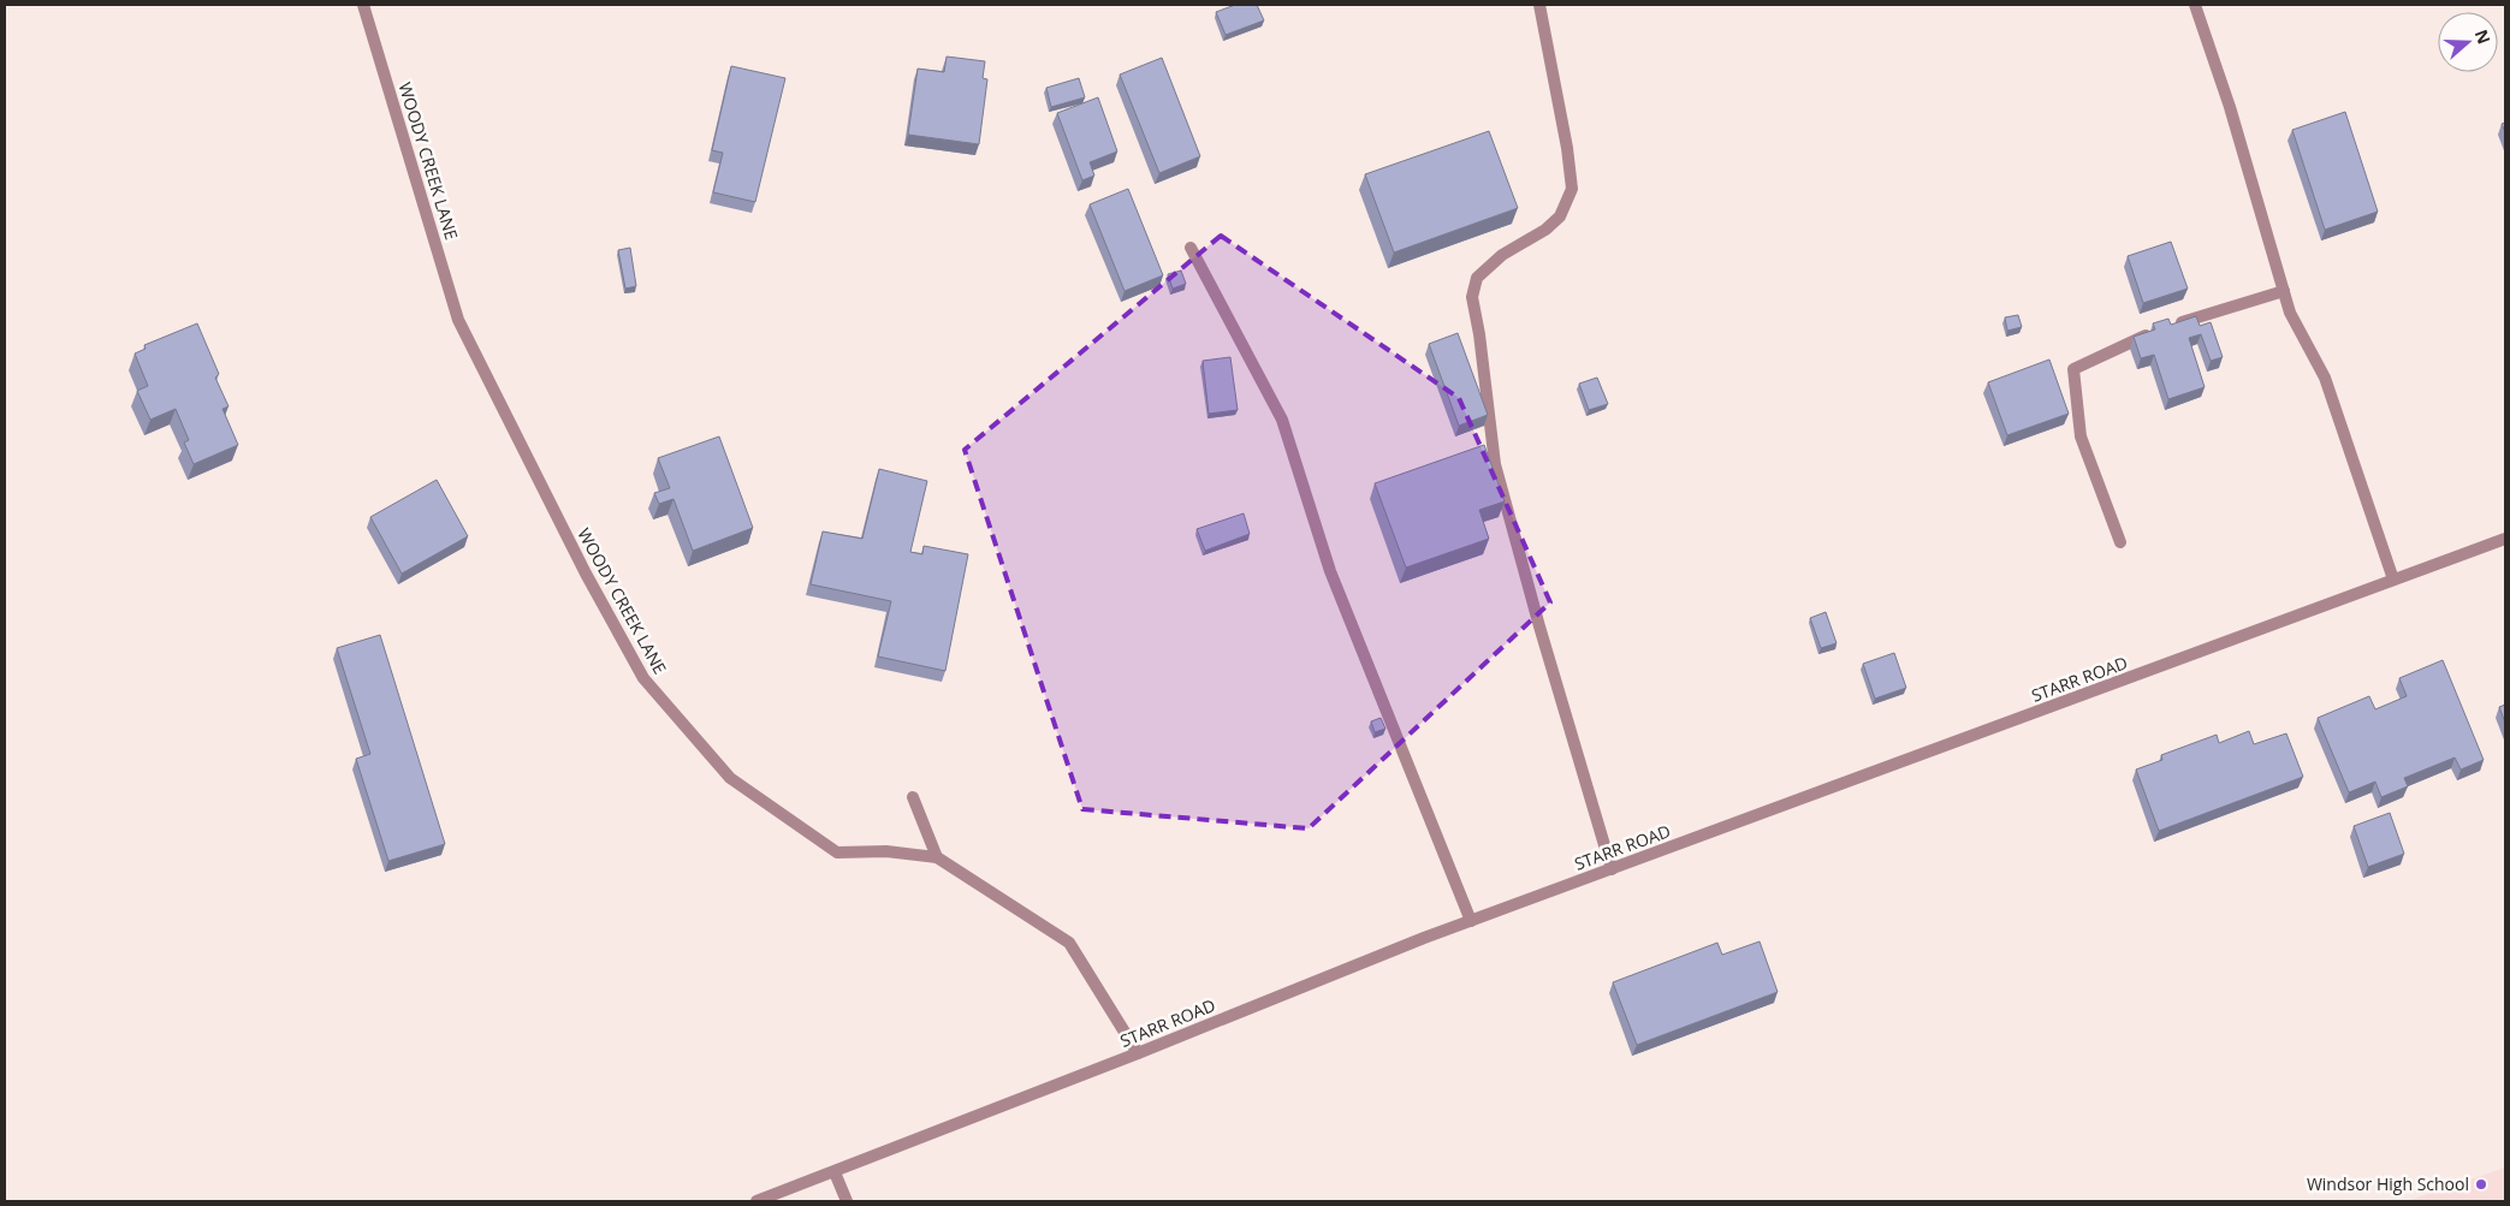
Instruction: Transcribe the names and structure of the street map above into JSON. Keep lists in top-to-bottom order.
{
  "streets": {
    "street": ["WOODY CREEK LANE", "STARR ROAD"]
  },
  "crossings": [
    ["WOODY CREEK LANE", "STARR ROAD"]
  ],
  "places": ["Windsor High School"],
  "north": "right"
}
